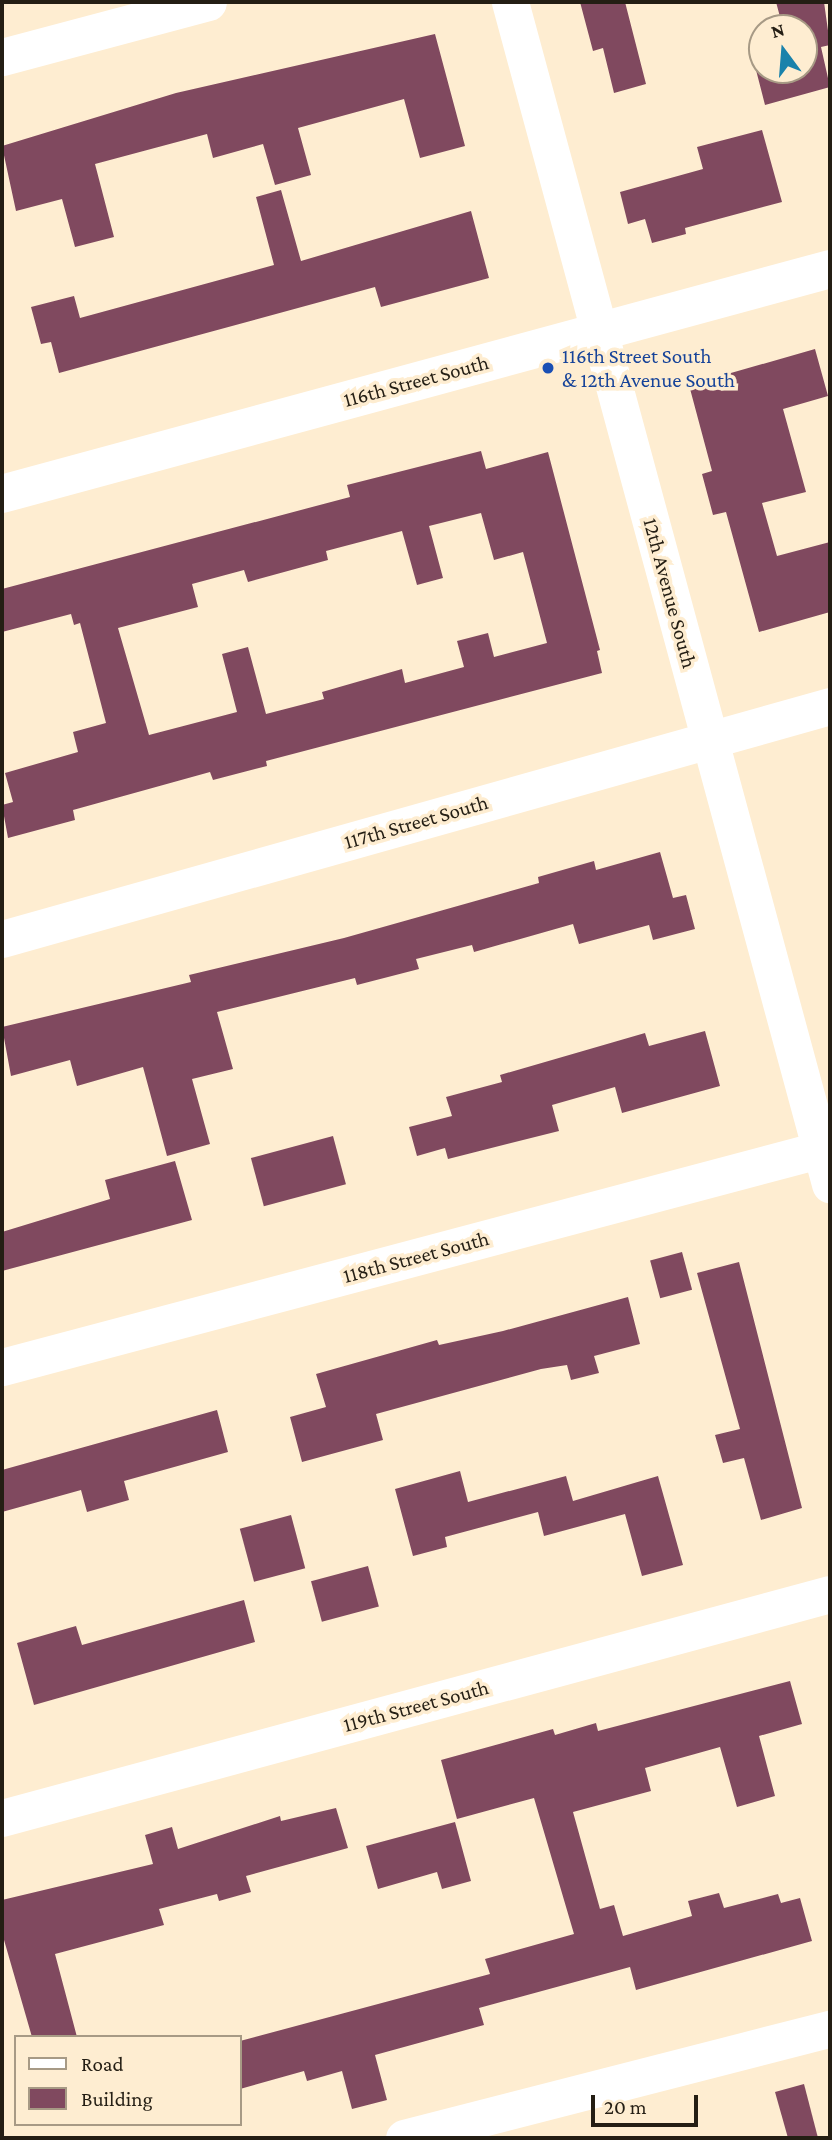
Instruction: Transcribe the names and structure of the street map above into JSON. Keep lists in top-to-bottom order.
{
  "streets": {
    "street": [
      "116th Street South",
      "12th Avenue South",
      "117th Street South",
      "118th Street South",
      "119th Street South"
    ]
  },
  "crossings": [
    ["116th Street South", "12th Avenue South"],
    ["12th Avenue South", "117th Street South"],
    ["12th Avenue South", "118th Street South"]
  ],
  "places": ["116th Street South & 12th Avenue South"],
  "legend": ["Road", "Building"],
  "scale_bar": "20 m",
  "north": "top"
}
